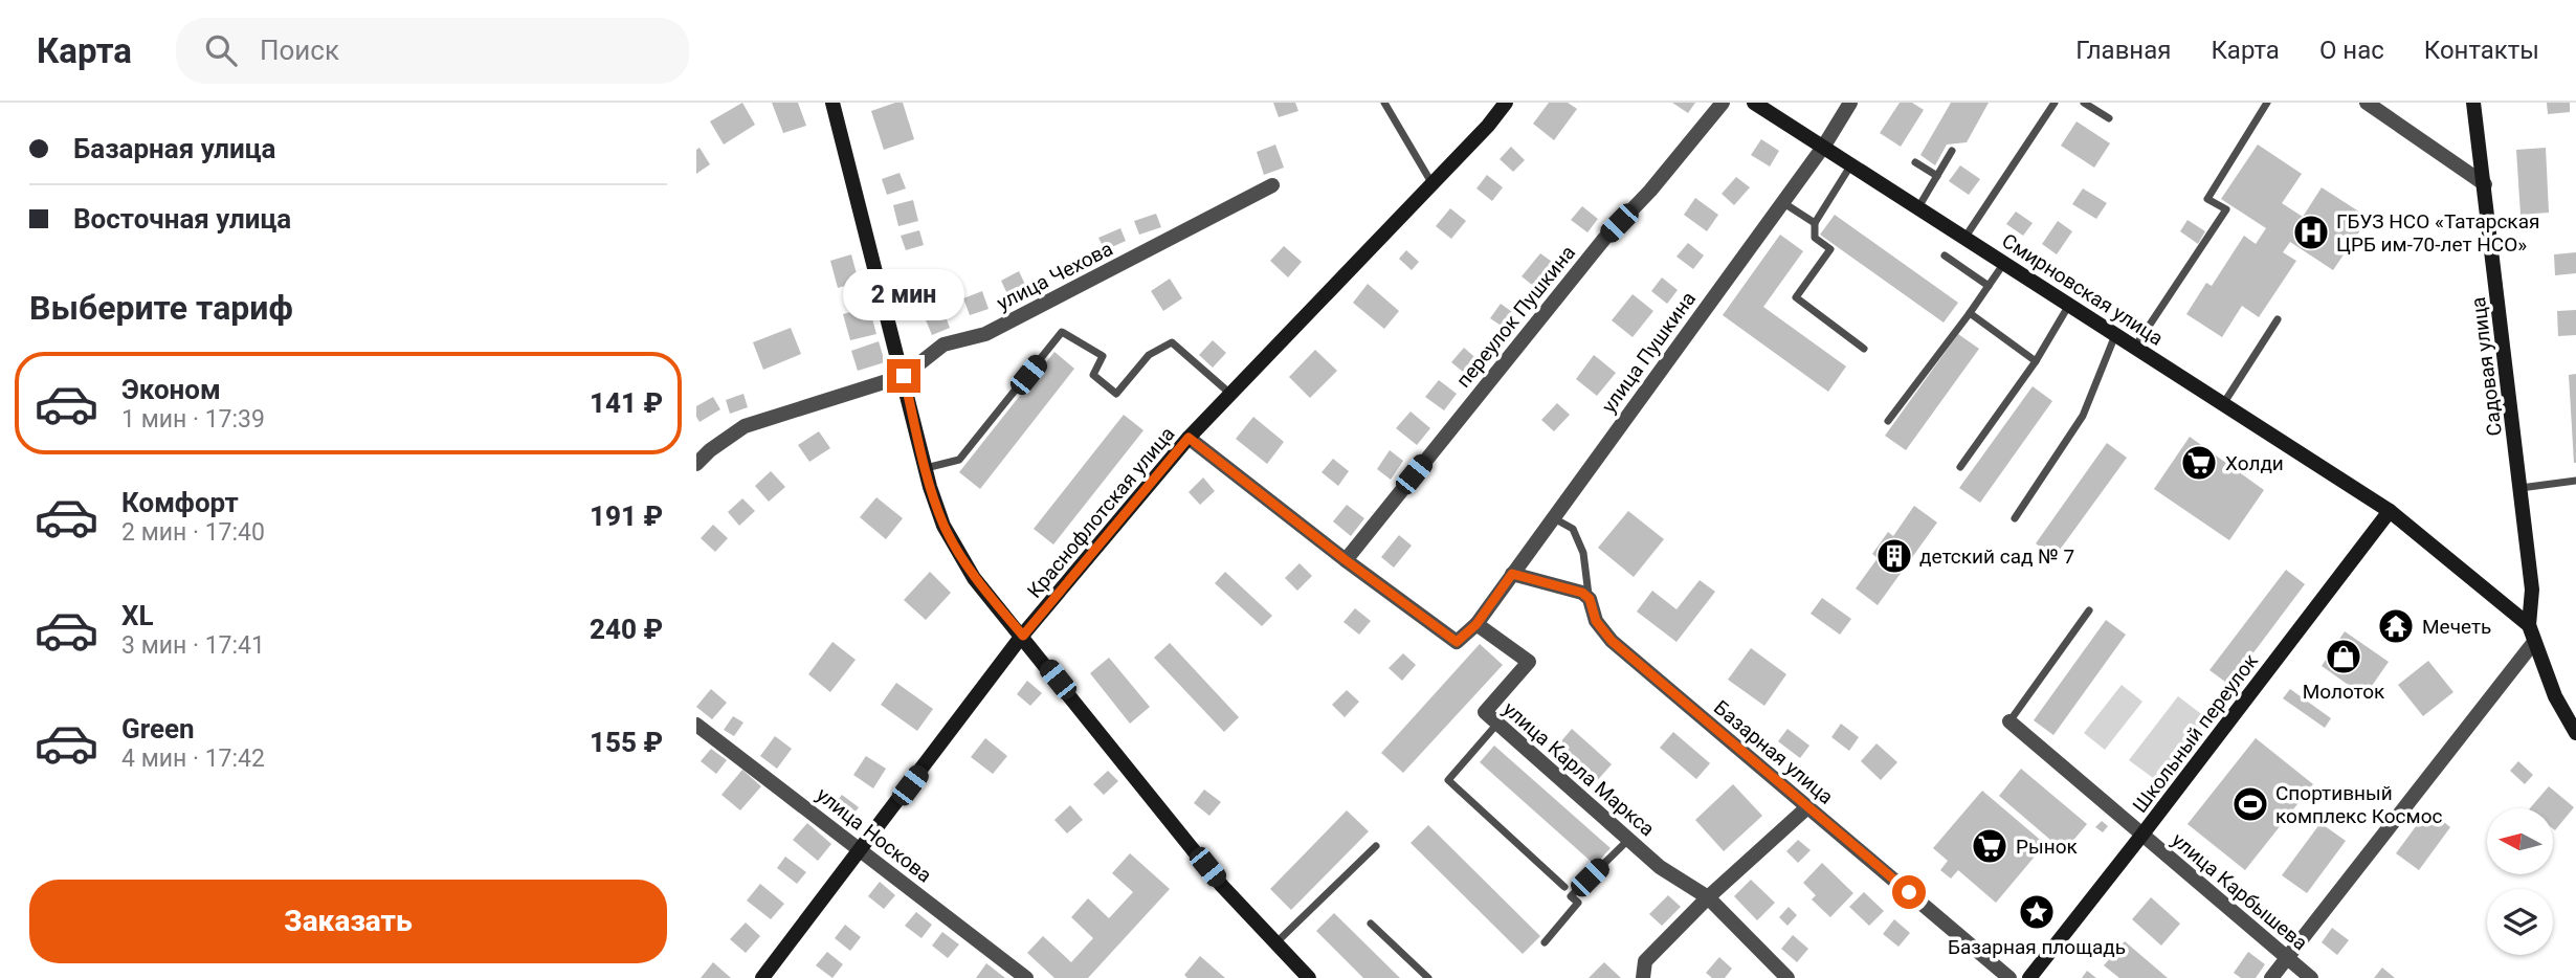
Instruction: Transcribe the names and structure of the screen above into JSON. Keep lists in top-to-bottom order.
{
  "streets": {
    "street": [
      "улица Чехова",
      "Смирновская улица",
      "переулок Пушкина",
      "улица Пушкина",
      "Садовая улица",
      "Краснофлотская улица",
      "Школьный переулок",
      "Базарная улица",
      "улица Карла Маркса",
      "улица Носкова",
      "улица Карбышева"
    ]
  },
  "crossings": [
    ["Смирновская улица", "улица Пушкина"],
    ["Смирновская улица", "Садовая улица"],
    ["Смирновская улица", "Школьный переулок"],
    ["улица Пушкина", "улица Карла Маркса"],
    ["Краснофлотская улица", "улица Носкова"],
    ["Школьный переулок", "улица Карбышева"]
  ],
  "places": {
    "hospital": ["ГБУЗ НСО «Татарская ЦРБ им-70-лет НСО»"],
    "supermarket": ["Холди", "Рынок"],
    "building": ["детский сад № 7"],
    "temple": ["Мечеть"],
    "shop": ["Молоток"],
    "sports": ["Спортивный комплекс Космос"],
    "place": ["Базарная площадь"]
  },
  "north": "left",
  "page": {
    "header": "Карта",
    "search": "Поиск",
    "nav": [
      "Главная",
      "Карта",
      "О нас",
      "Контакты"
    ],
    "banner": ["Базарная улица", "Восточная улица"],
    "heading": "Выберите тариф",
    "bubble": "2 мин",
    "list": [
      {
        "name": "Эконом",
        "note": "1 мин · 17:39",
        "value": "141 ₽"
      },
      {
        "name": "Комфорт",
        "note": "2 мин · 17:40",
        "value": "191 ₽"
      },
      {
        "name": "XL",
        "note": "3 мин · 17:41",
        "value": "240 ₽"
      },
      {
        "name": "Green",
        "note": "4 мин · 17:42",
        "value": "155 ₽"
      }
    ],
    "buttons": "Заказать"
  }
}
